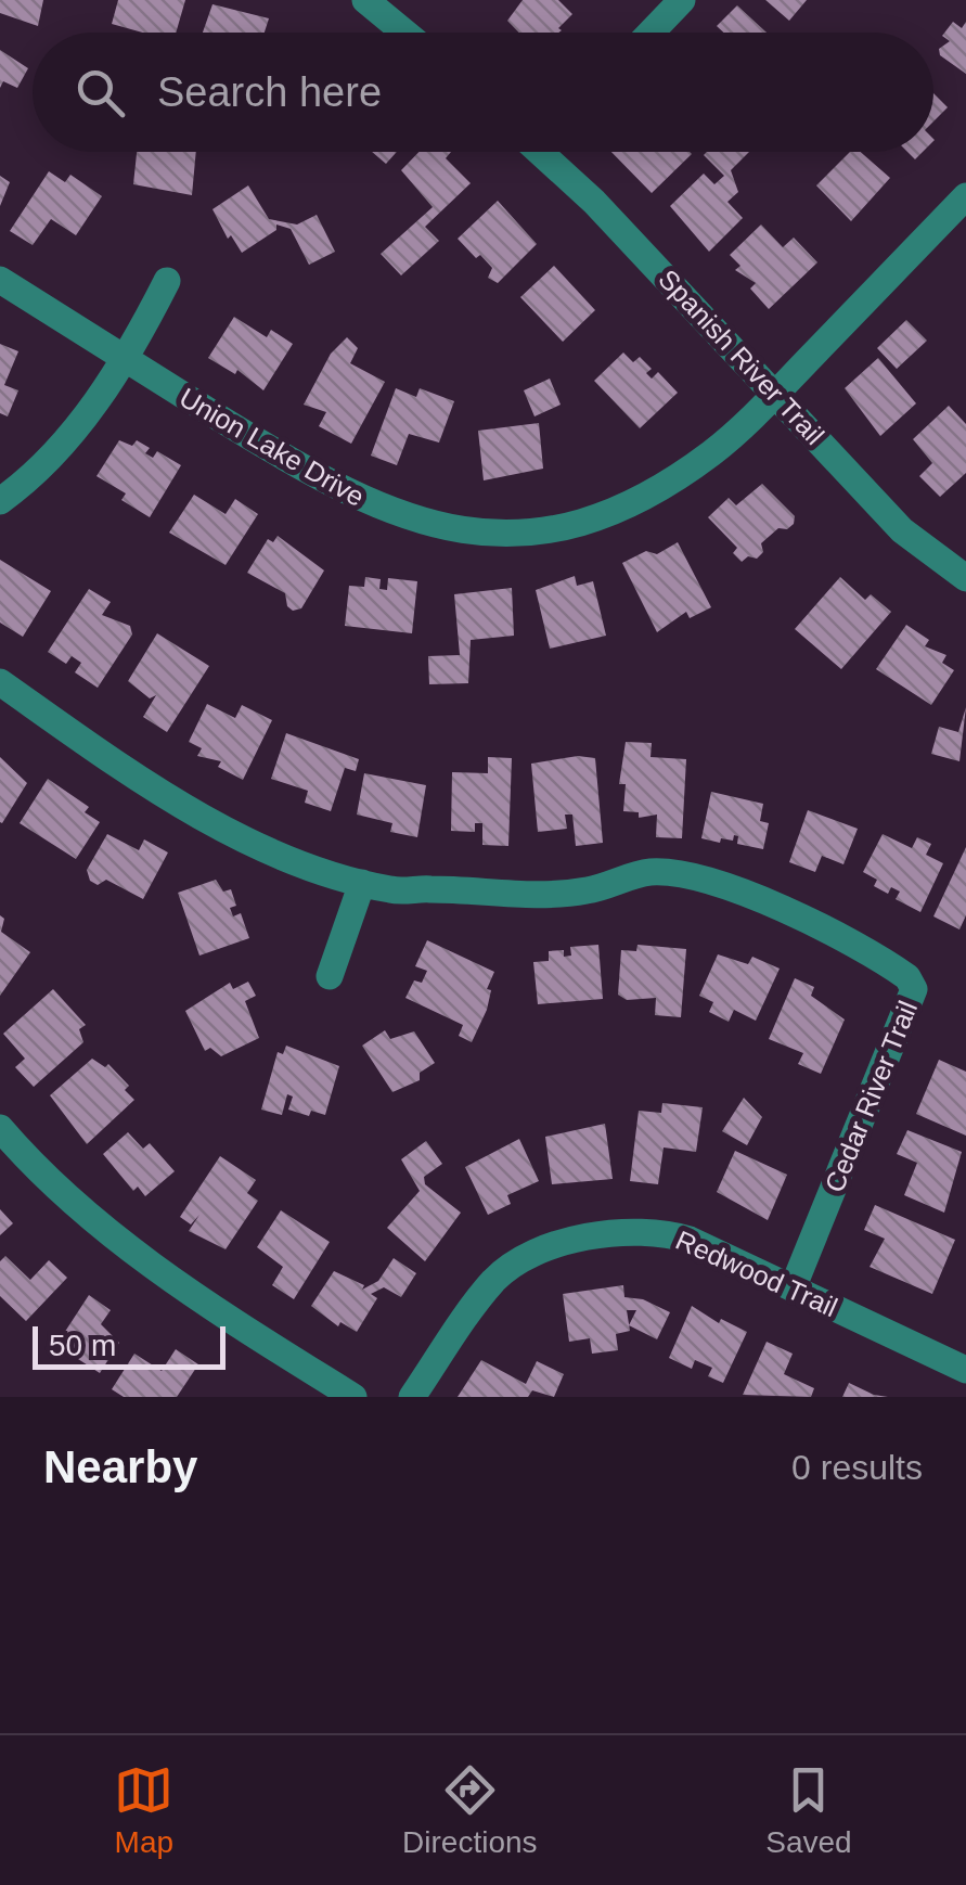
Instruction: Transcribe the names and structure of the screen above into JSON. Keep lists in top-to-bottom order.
{
  "streets": {
    "street": [
      "Spanish River Trail",
      "Union Lake Drive",
      "Cedar River Trail",
      "Redwood Trail"
    ]
  },
  "crossings": [
    ["Spanish River Trail", "Union Lake Drive"],
    ["Cedar River Trail", "Redwood Trail"]
  ],
  "scale_bar": "50 m",
  "page": {
    "search": "Search here",
    "scale": "50 m",
    "heading": ["Nearby", "0 results"],
    "nav": ["Map", "Directions", "Saved"]
  }
}
